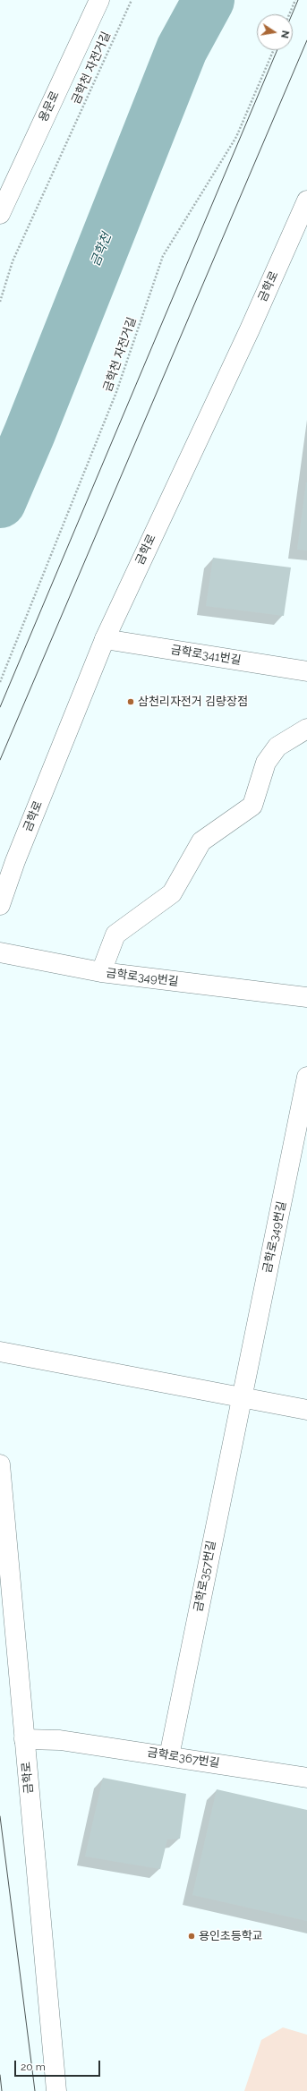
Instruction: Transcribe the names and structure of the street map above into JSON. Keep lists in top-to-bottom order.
{
  "streets": {
    "street": [
      "용문로",
      "금학로",
      "금학로341번길",
      "금학로349번길",
      "금학로357번길",
      "금학로367번길"
    ],
    "path": ["금학천 자전거길"]
  },
  "crossings": [
    ["금학로", "금학로341번길"],
    ["금학로", "금학로367번길"],
    ["금학로349번길", "금학로357번길"],
    ["금학로357번길", "금학로367번길"]
  ],
  "water": ["금학천"],
  "places": ["삼천리자전거 김량장점", "용인초등학교"],
  "scale_bar": "20 m",
  "north": "right"
}
